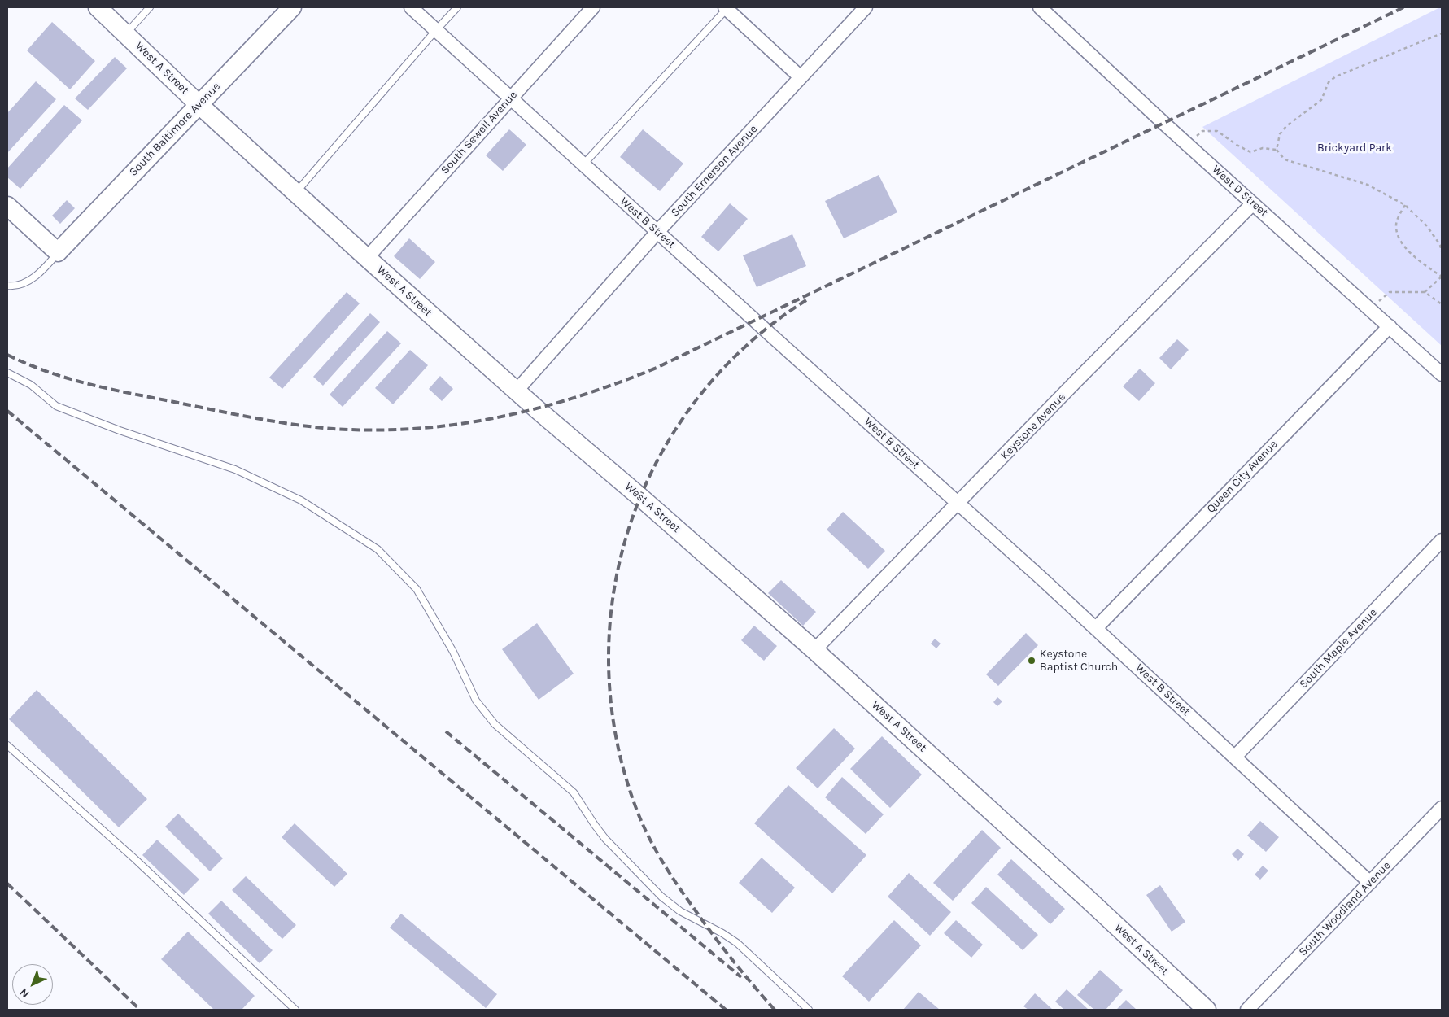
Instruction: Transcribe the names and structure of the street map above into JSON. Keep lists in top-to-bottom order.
{
  "streets": {
    "street": [
      "West A Street",
      "South Baltimore Avenue",
      "South Sewell Avenue",
      "South Emerson Avenue",
      "West D Street",
      "West B Street",
      "Keystone Avenue",
      "Queen City Avenue",
      "South Maple Avenue",
      "South Woodland Avenue"
    ]
  },
  "crossings": [
    ["West A Street", "South Baltimore Avenue"],
    ["West A Street", "South Sewell Avenue"],
    ["West A Street", "South Emerson Avenue"],
    ["West A Street", "Keystone Avenue"],
    ["South Sewell Avenue", "West B Street"],
    ["South Emerson Avenue", "West B Street"],
    ["West D Street", "Keystone Avenue"],
    ["West D Street", "Queen City Avenue"],
    ["West B Street", "Keystone Avenue"],
    ["West B Street", "Queen City Avenue"],
    ["West B Street", "South Maple Avenue"],
    ["West B Street", "South Woodland Avenue"]
  ],
  "parks": ["Brickyard Park"],
  "places": ["Keystone Baptist Church"],
  "north": "bottom left"
}
